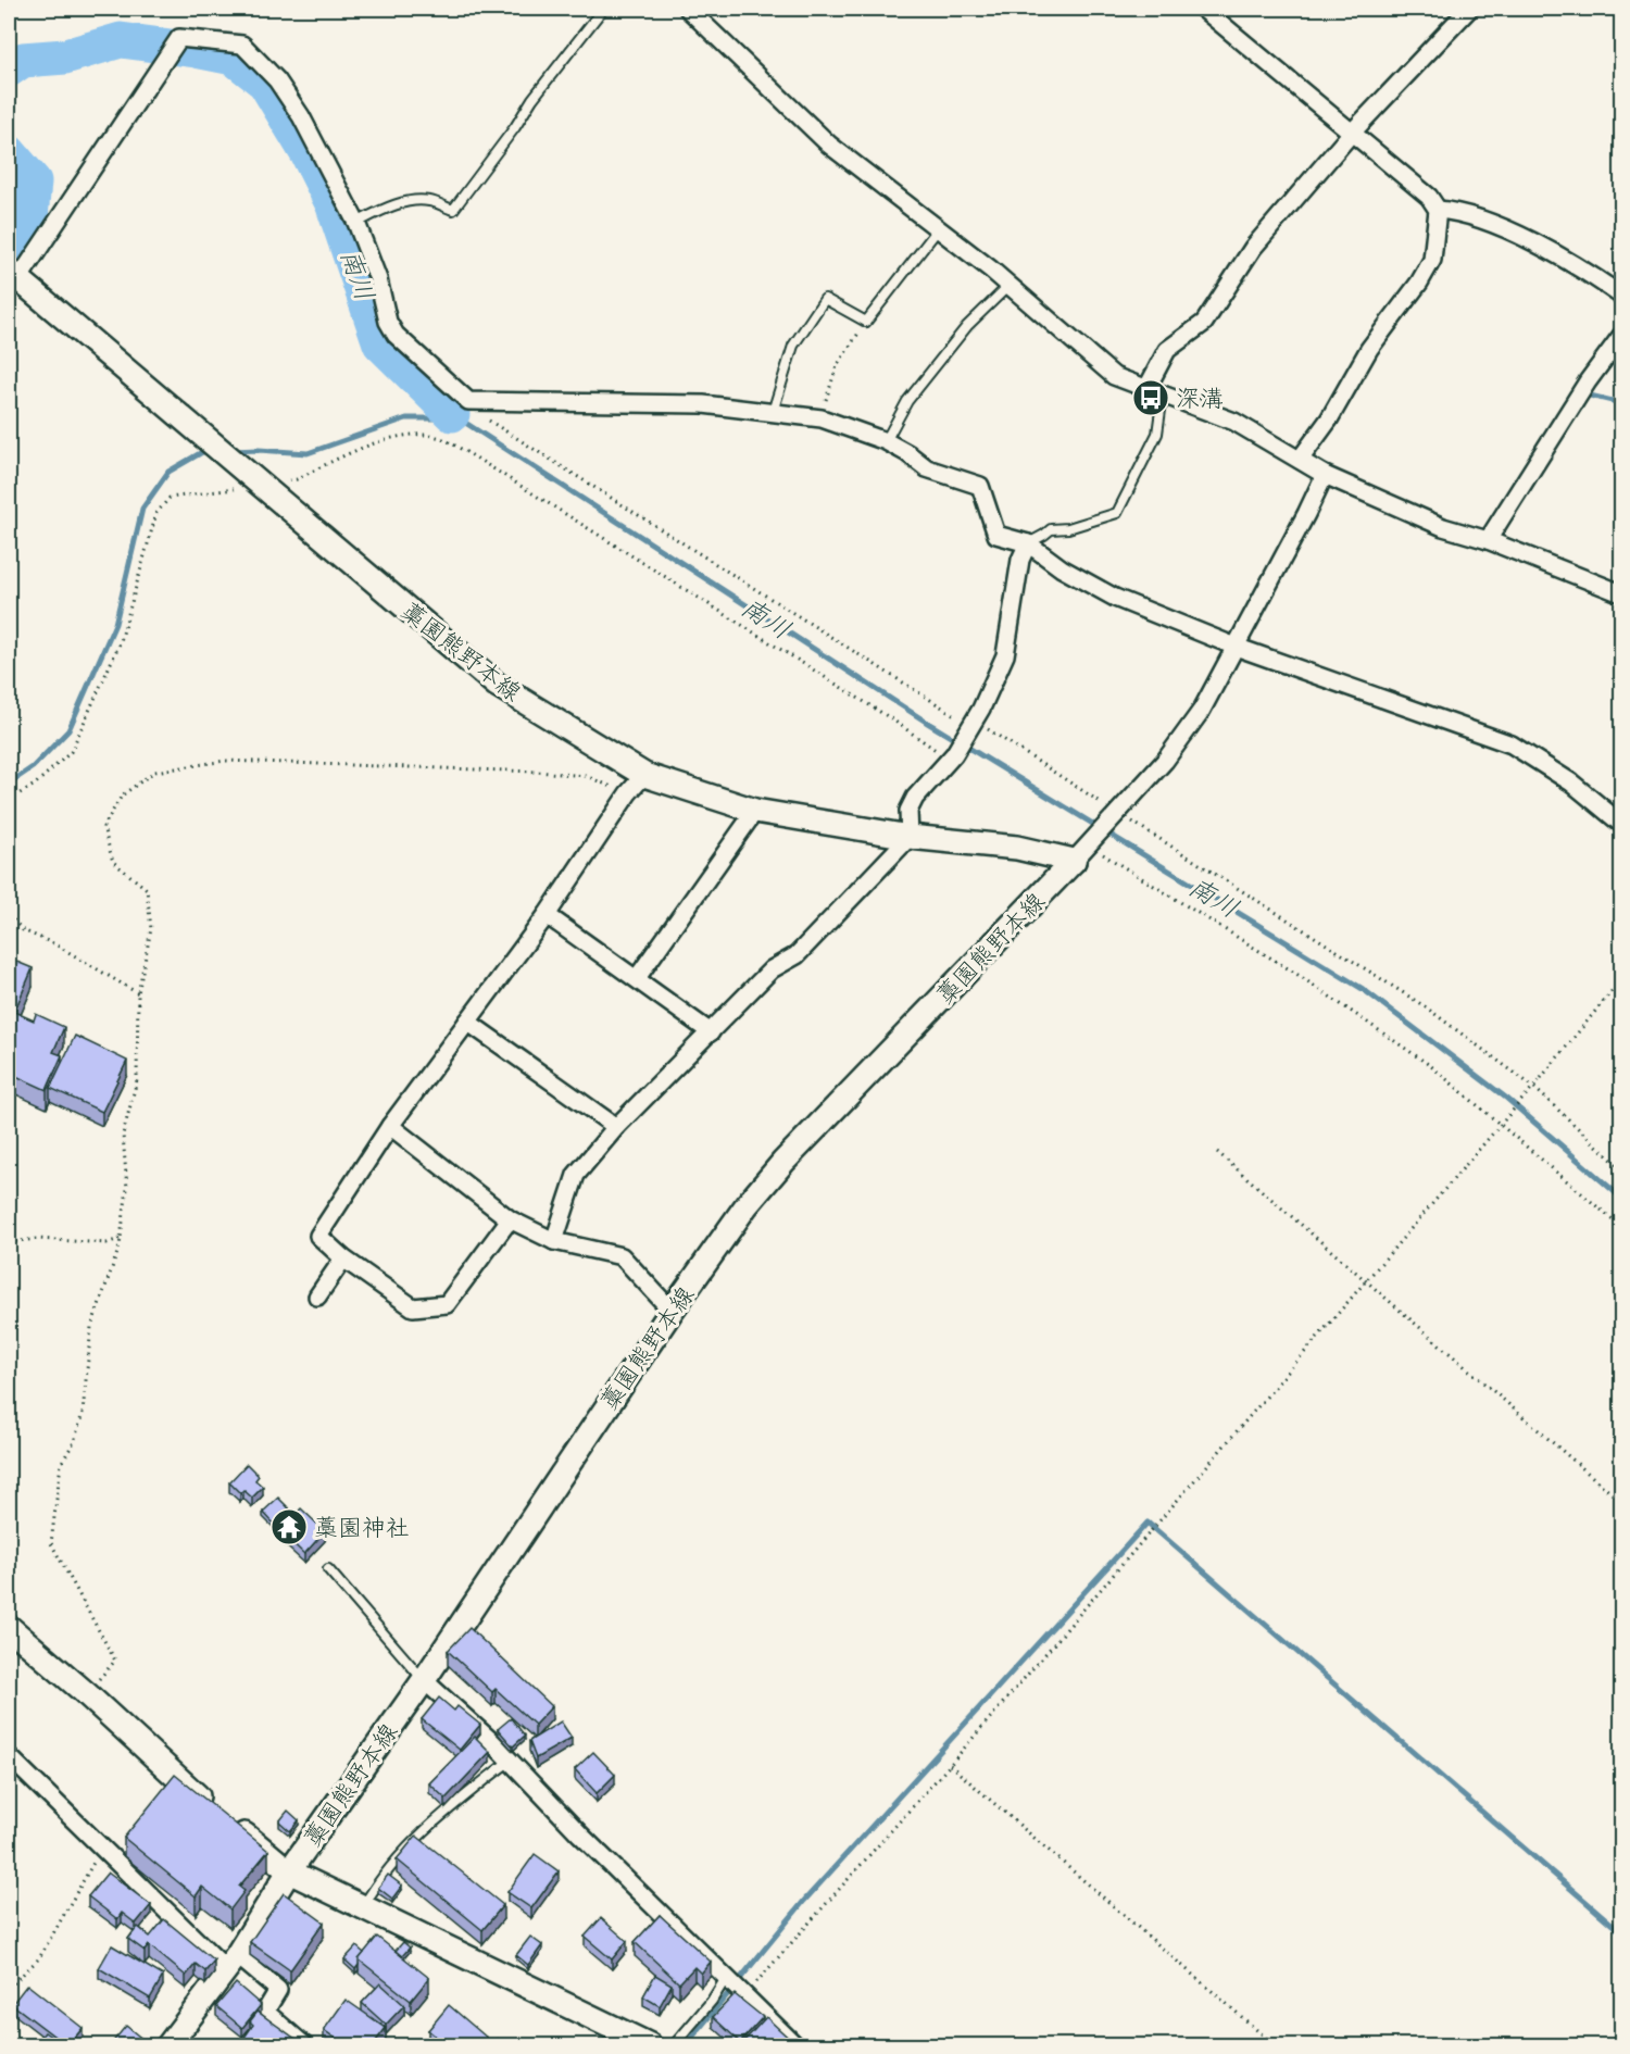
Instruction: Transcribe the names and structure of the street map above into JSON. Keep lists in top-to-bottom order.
{
  "streets": {
    "main road": ["藁園熊野本線"]
  },
  "water": ["南川"],
  "places": {
    "bus stop": ["深溝"],
    "temple": ["藁園神社"]
  }
}
